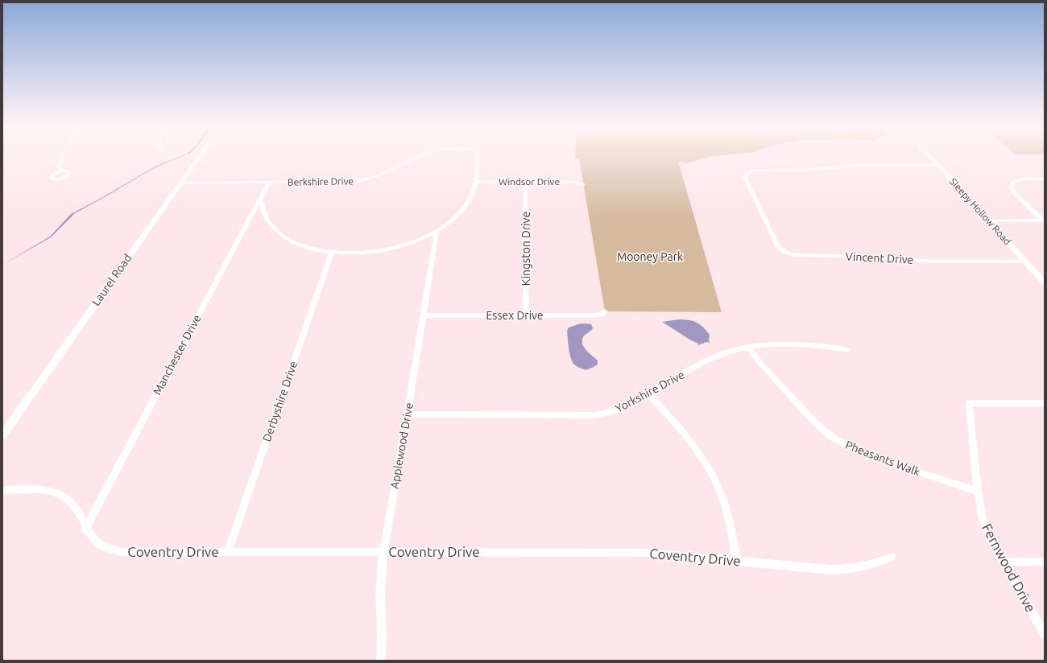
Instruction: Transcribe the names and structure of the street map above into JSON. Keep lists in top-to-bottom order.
{
  "streets": {
    "street": [
      "Berkshire Drive",
      "Windsor Drive",
      "Sleepy Hollow Road",
      "Kingston Drive",
      "Vincent Drive",
      "Laurel Road",
      "Essex Drive",
      "Manchester Drive",
      "Yorkshire Drive",
      "Derbyshire Drive",
      "Applewood Drive",
      "Pheasants Walk",
      "Coventry Drive",
      "Fernwood Drive"
    ]
  },
  "crossings": [
    ["Berkshire Drive", "Windsor Drive"],
    ["Berkshire Drive", "Laurel Road"],
    ["Berkshire Drive", "Manchester Drive"],
    ["Windsor Drive", "Kingston Drive"],
    ["Sleepy Hollow Road", "Vincent Drive"],
    ["Kingston Drive", "Essex Drive"],
    ["Essex Drive", "Applewood Drive"],
    ["Manchester Drive", "Coventry Drive"],
    ["Yorkshire Drive", "Applewood Drive"],
    ["Yorkshire Drive", "Pheasants Walk"],
    ["Derbyshire Drive", "Coventry Drive"],
    ["Applewood Drive", "Coventry Drive"],
    ["Pheasants Walk", "Fernwood Drive"]
  ],
  "parks": ["Mooney Park"]
}
